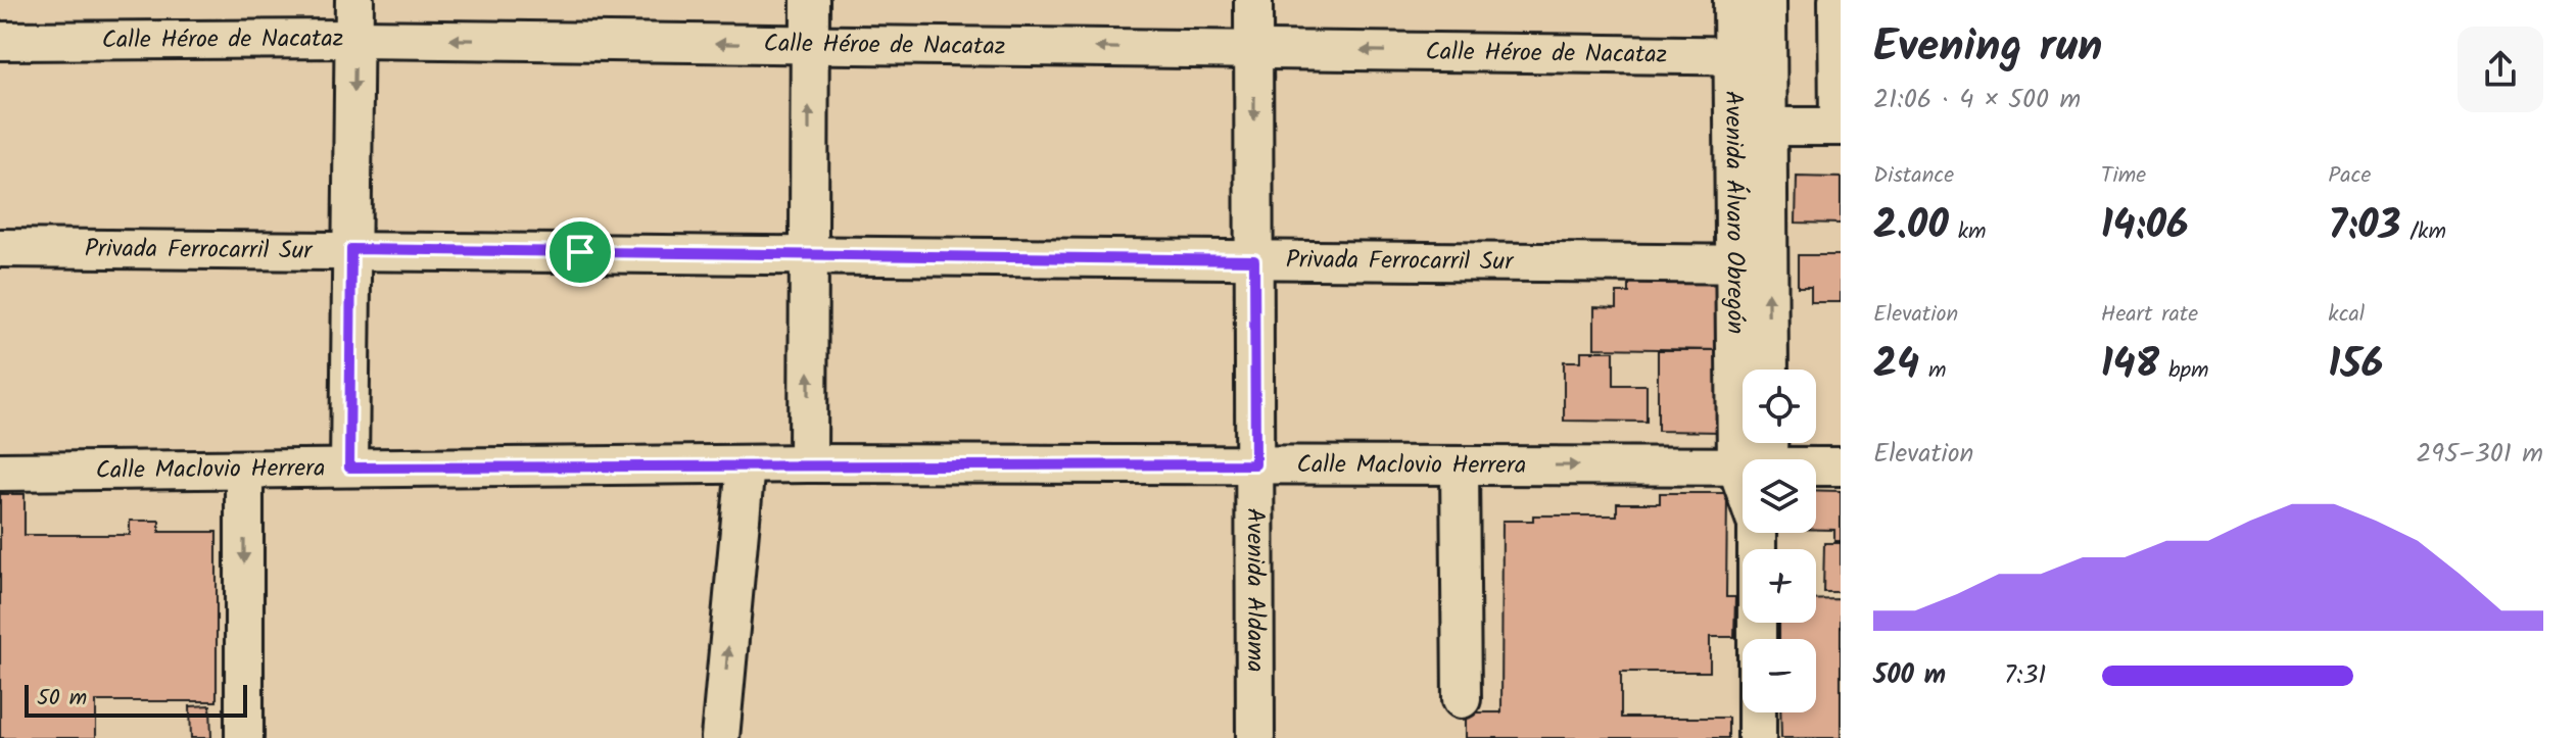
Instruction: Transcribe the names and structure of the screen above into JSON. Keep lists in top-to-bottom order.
{
  "streets": {
    "street": [
      "Calle Héroe de Nacataz",
      "Avenida Álvaro Obregón",
      "Privada Ferrocarril Sur",
      "Calle Maclovio Herrera",
      "Avenida Aldama"
    ]
  },
  "crossings": [
    ["Calle Héroe de Nacataz", "Avenida Álvaro Obregón"],
    ["Calle Héroe de Nacataz", "Avenida Aldama"],
    ["Avenida Álvaro Obregón", "Privada Ferrocarril Sur"],
    ["Privada Ferrocarril Sur", "Avenida Aldama"],
    ["Calle Maclovio Herrera", "Avenida Aldama"]
  ],
  "one_way": ["Calle Héroe de Nacataz"],
  "scale_bar": "50 m",
  "page": {
    "heading": ["Evening run", "21:06 · 4 × 500 m"],
    "stats": [
      ["Distance", "2.00 km"],
      ["Time", "14:06"],
      ["Pace", "7:03 /km"],
      ["Elevation", "24 m"],
      ["Heart rate", "148 bpm"],
      ["kcal", "156"]
    ],
    "map_buttons": ["+", "−"],
    "chart": ["Elevation", "295–301 m"],
    "list": [
      {
        "name": "500 m",
        "note": "7:31"
      }
    ],
    "scale": "50 m"
  }
}
